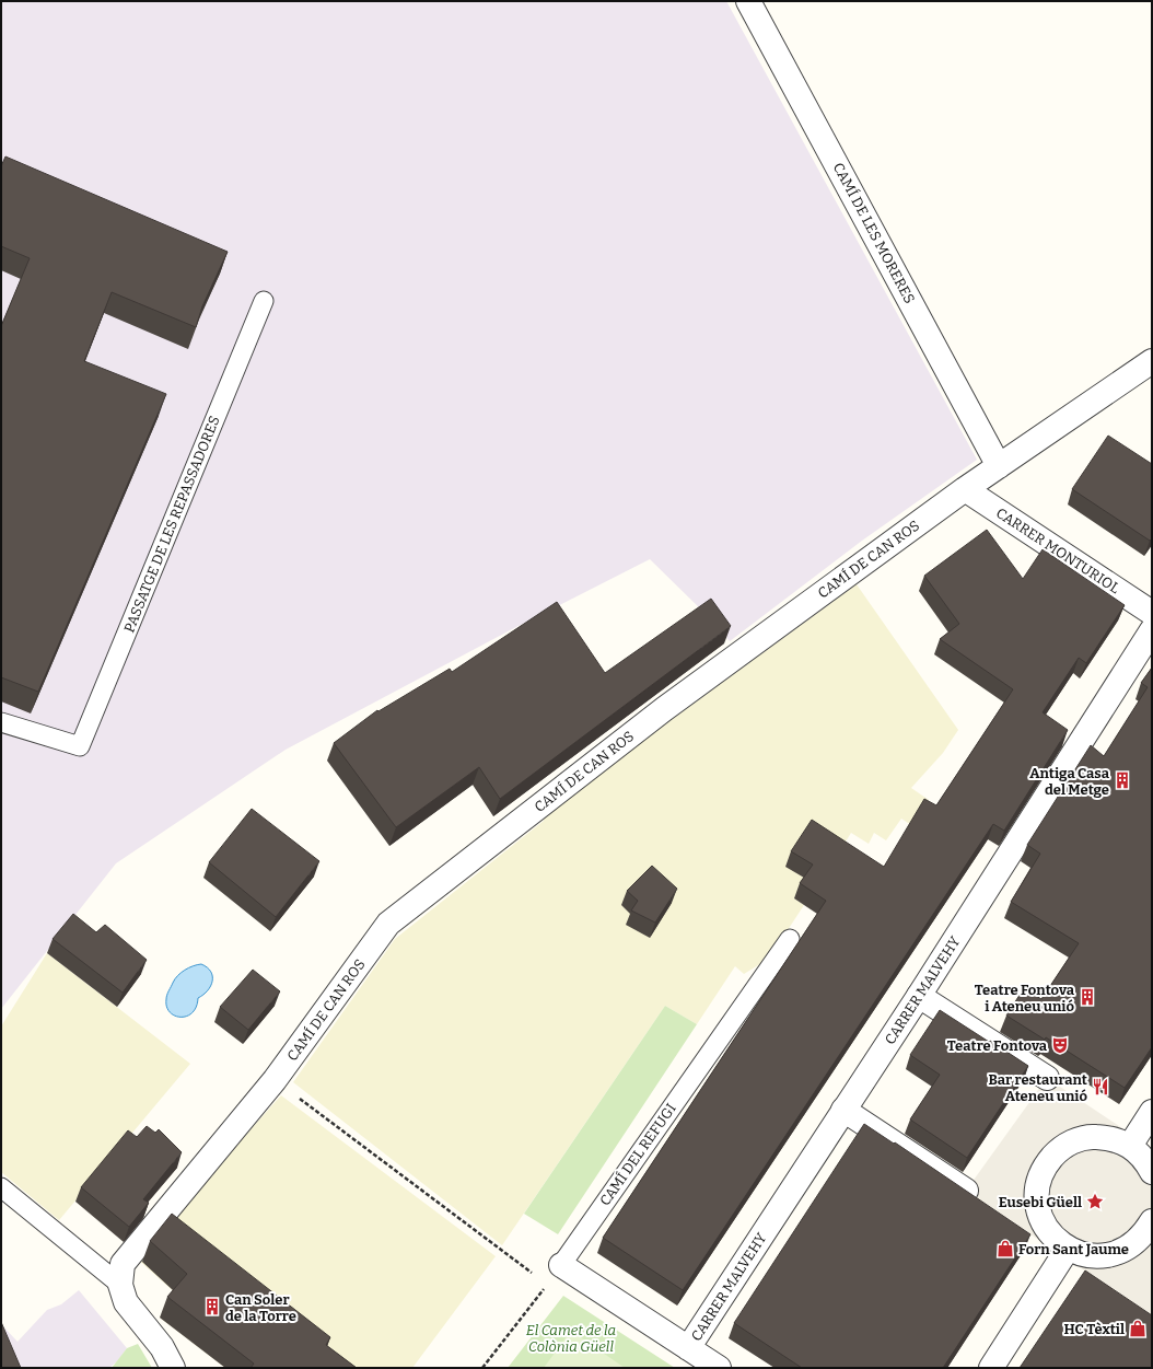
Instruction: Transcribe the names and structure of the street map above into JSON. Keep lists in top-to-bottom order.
{
  "streets": {
    "street": [
      "CAMÍ DE LES MORERES",
      "CARRER MONTURIOL",
      "CAMÍ DE CAN ROS",
      "CARRER MALVEHY"
    ],
    "lane": ["PASSATGE DE LES REPASSADORES", "CAMÍ DEL REFUGI"]
  },
  "crossings": [
    ["CAMÍ DE LES MORERES", "CAMÍ DE CAN ROS"],
    ["CARRER MONTURIOL", "CAMÍ DE CAN ROS"]
  ],
  "parks": ["El Camet de la Colònia Güell"],
  "places": {
    "building": ["Antiga Casa del Metge", "Teatre Fontova i Ateneu unió", "Can Soler de la Torre"],
    "theatre": ["Teatre Fontova"],
    "restaurant": ["Bar restaurant Ateneu unió"],
    "place": ["Eusebi Güell"],
    "shop": ["Forn Sant Jaume", "HC Tèxtil"]
  }
}
